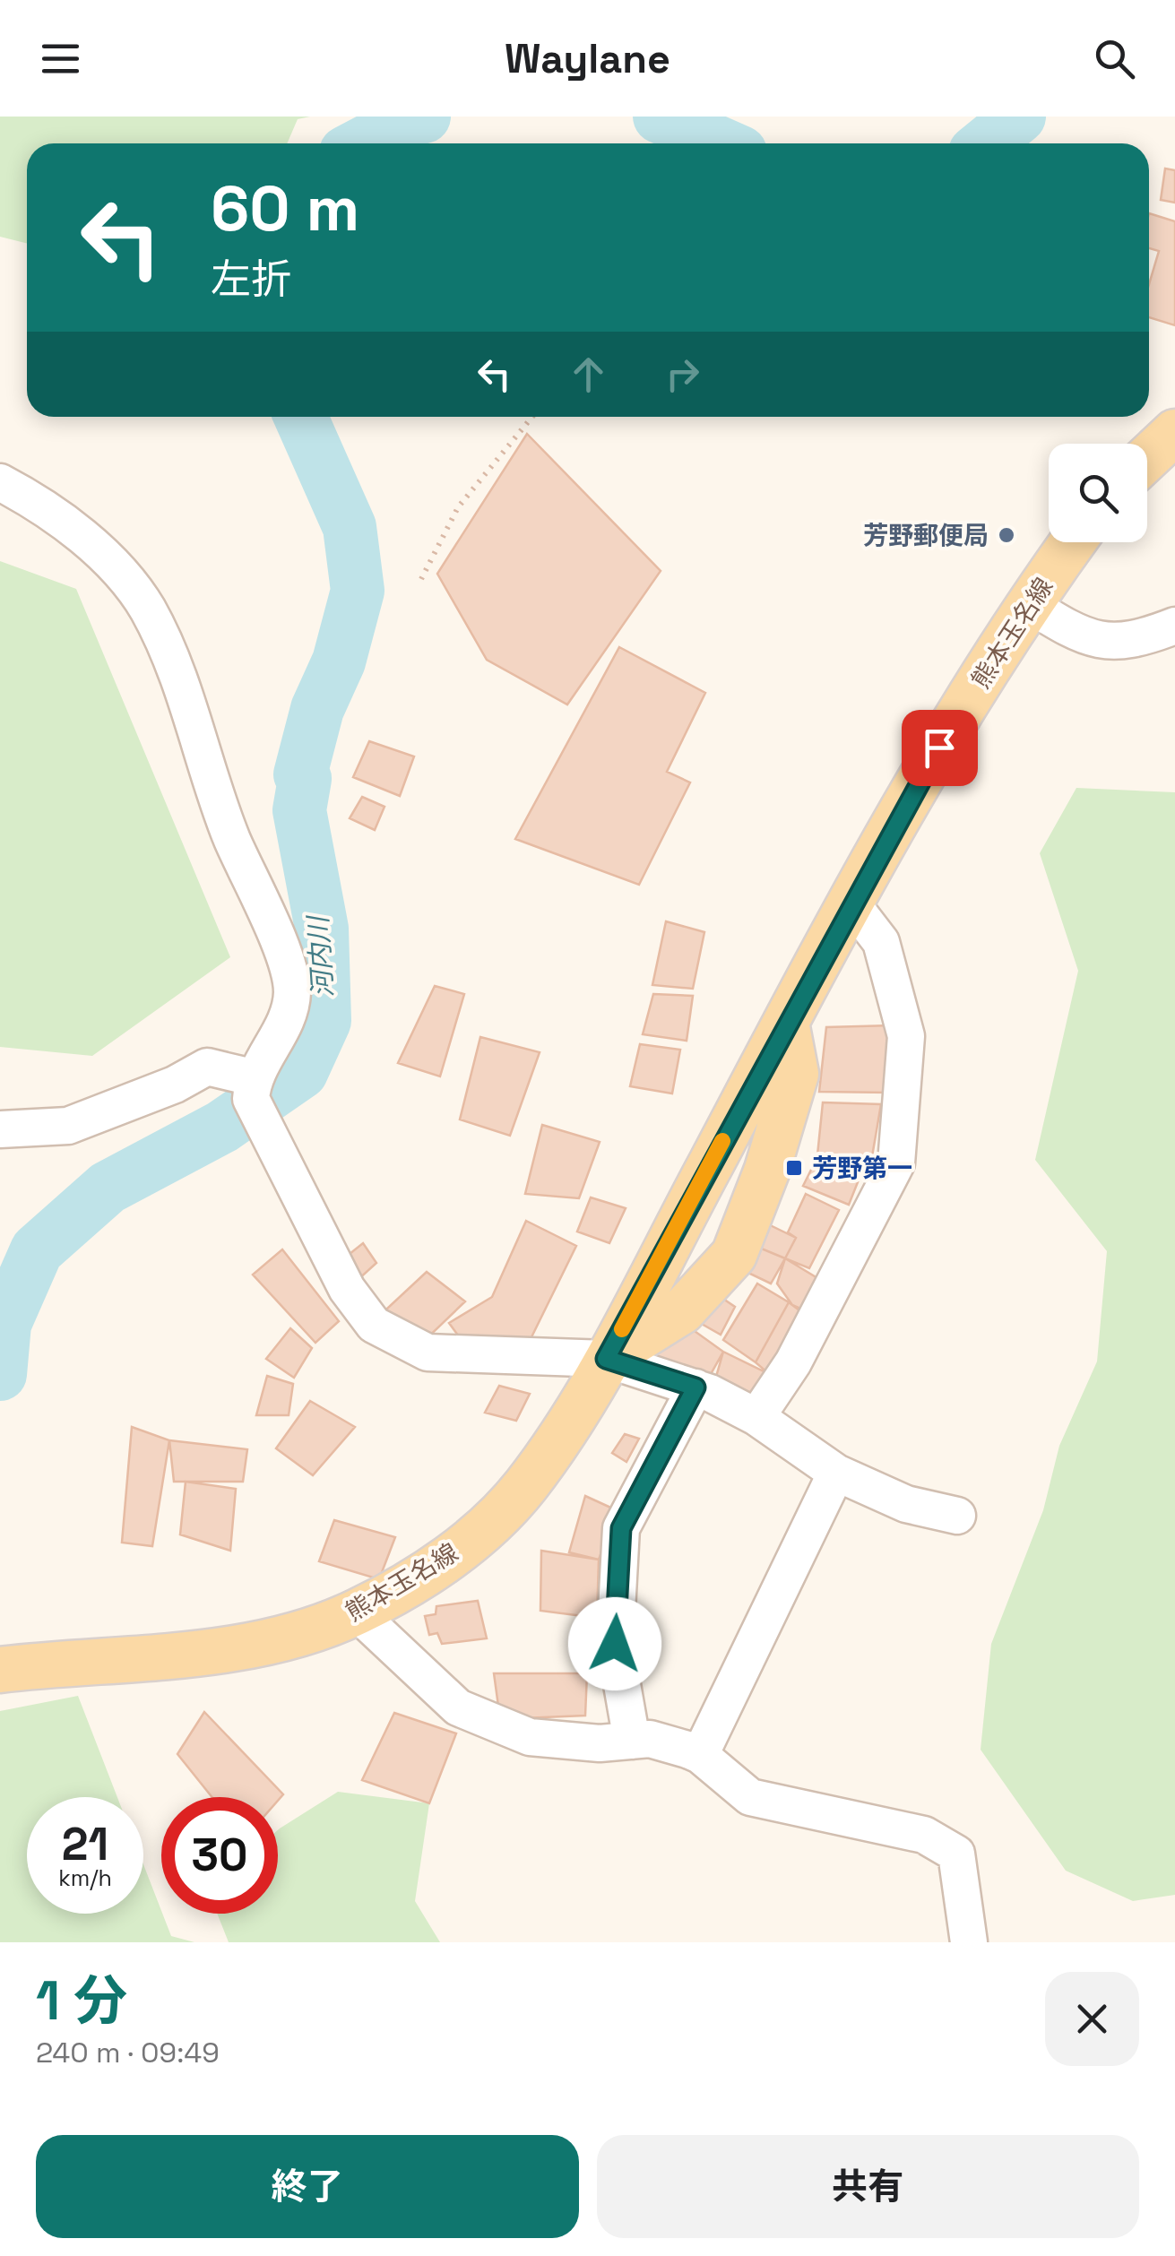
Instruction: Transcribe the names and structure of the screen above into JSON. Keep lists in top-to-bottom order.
{
  "streets": {
    "main road": ["熊本玉名線"]
  },
  "water": ["河内川"],
  "places": {
    "other": ["芳野郵便局"],
    "transit": ["芳野第一"]
  },
  "page": {
    "header": "Waylane",
    "turn": ["60 m", "左折"],
    "speed": "21 km/h",
    "limit": "30",
    "heading": ["1 分", "240 m · 09:49"],
    "buttons": ["終了", "共有"]
  }
}
